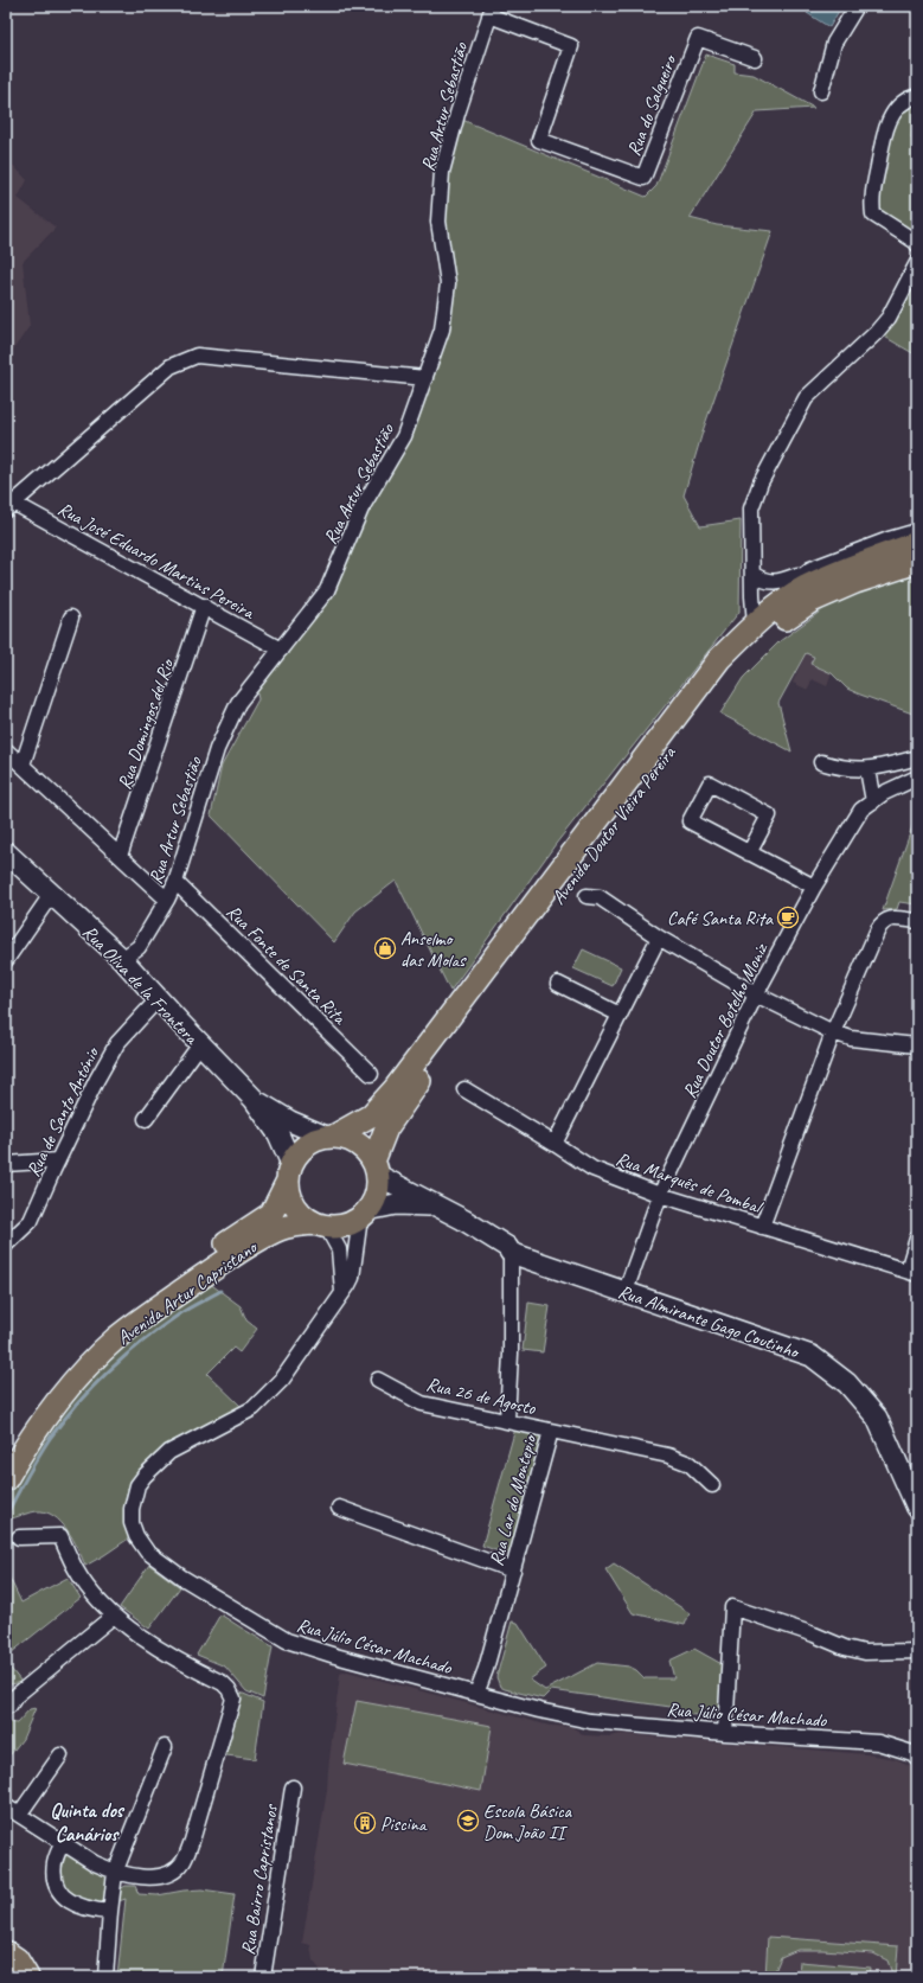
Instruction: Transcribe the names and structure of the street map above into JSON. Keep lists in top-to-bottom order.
{
  "streets": {
    "main road": ["Avenida Doutor Vieira Pereira", "Avenida Artur Capristano"],
    "street": [
      "Rua do Salgueiro",
      "Rua Artur Sebastião",
      "Rua José Eduardo Martins Pereira",
      "Rua Domingos del Rio",
      "Rua Fonte de Santa Rita",
      "Rua Oliva de la Frontera",
      "Rua Doutor Botelho Moniz",
      "Rua de Santo António",
      "Rua Marquês de Pombal",
      "Rua Almirante Gago Coutinho",
      "Rua 26 de Agosto",
      "Rua Lar do Montepio",
      "Rua Júlio César Machado",
      "Rua Bairro Capristanos"
    ]
  },
  "crossings": [
    ["Rua do Salgueiro", "Rua Artur Sebastião"],
    ["Rua Artur Sebastião", "Rua José Eduardo Martins Pereira"],
    ["Rua Artur Sebastião", "Rua Fonte de Santa Rita"],
    ["Rua Artur Sebastião", "Rua Oliva de la Frontera"],
    ["Rua José Eduardo Martins Pereira", "Rua Domingos del Rio"],
    ["Avenida Doutor Vieira Pereira", "Rua Oliva de la Frontera"],
    ["Avenida Doutor Vieira Pereira", "Avenida Artur Capristano"],
    ["Avenida Doutor Vieira Pereira", "Rua Almirante Gago Coutinho"],
    ["Avenida Doutor Vieira Pereira", "Rua Júlio César Machado"],
    ["Rua Oliva de la Frontera", "Rua de Santo António"],
    ["Rua Oliva de la Frontera", "Avenida Artur Capristano"],
    ["Rua Oliva de la Frontera", "Rua Almirante Gago Coutinho"],
    ["Rua Oliva de la Frontera", "Rua Júlio César Machado"],
    ["Rua Doutor Botelho Moniz", "Rua Marquês de Pombal"],
    ["Rua Doutor Botelho Moniz", "Rua Almirante Gago Coutinho"],
    ["Avenida Artur Capristano", "Rua Almirante Gago Coutinho"],
    ["Avenida Artur Capristano", "Rua Júlio César Machado"],
    ["Rua Almirante Gago Coutinho", "Rua Júlio César Machado"],
    ["Rua 26 de Agosto", "Rua Lar do Montepio"],
    ["Rua Lar do Montepio", "Rua Júlio César Machado"]
  ],
  "districts": ["Quinta dos Canários"],
  "places": {
    "cafe": ["Café Santa Rita"],
    "shop": ["Anselmo das Molas"],
    "school or university": ["Escola Básica Dom João II"],
    "building": ["Piscina"]
  }
}
